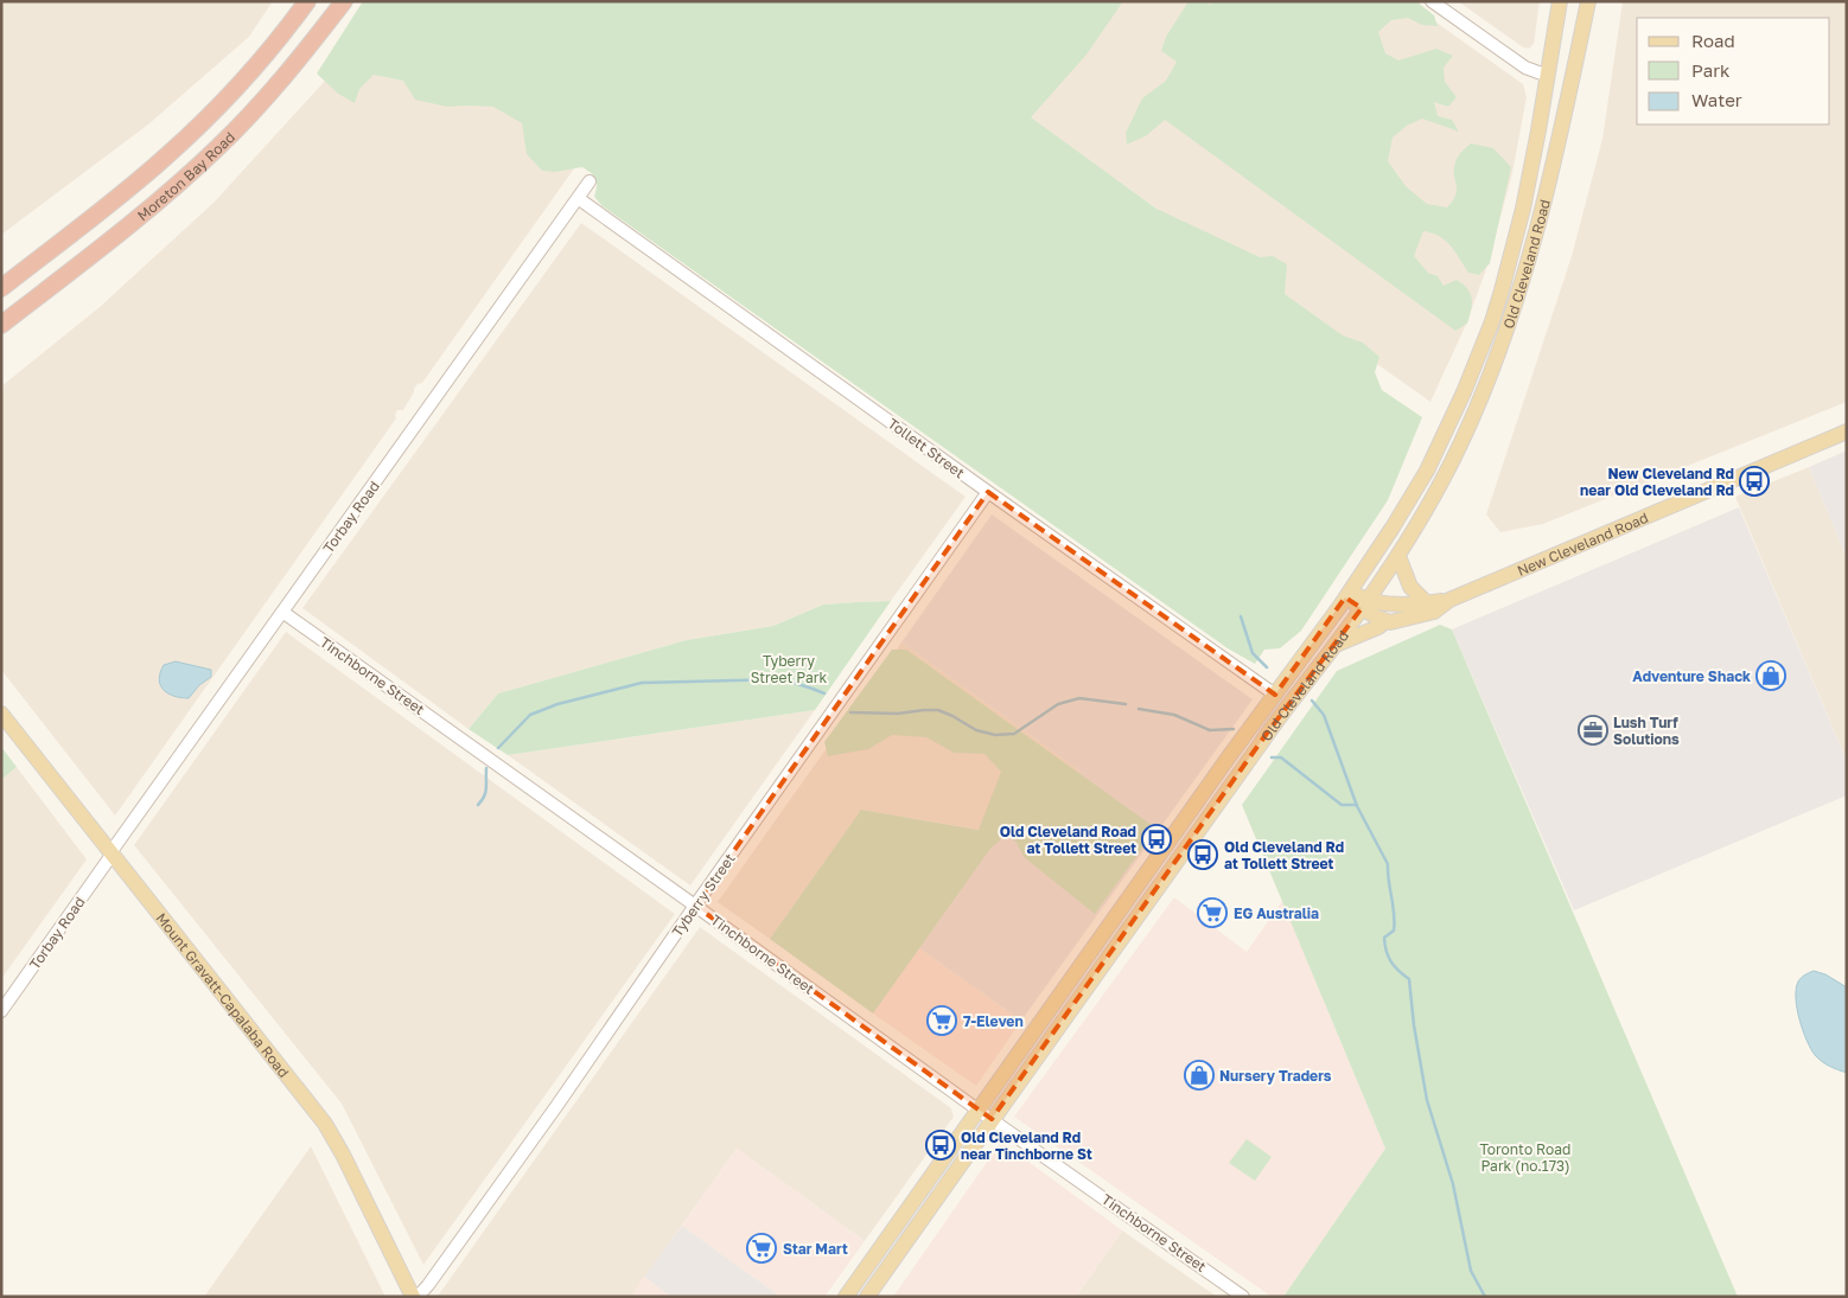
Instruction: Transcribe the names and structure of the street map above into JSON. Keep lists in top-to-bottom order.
{
  "streets": {
    "highway": ["Moreton Bay Road"],
    "main road": ["Old Cleveland Road", "New Cleveland Road", "Mount Gravatt-Capalaba Road"],
    "street": [
      "Tollett Street",
      "Torbay Road",
      "Tinchborne Street",
      "Tyberry Street"
    ]
  },
  "crossings": [
    ["Old Cleveland Road", "Tollett Street"],
    ["Old Cleveland Road", "New Cleveland Road"],
    ["Old Cleveland Road", "Tinchborne Street"],
    ["Tollett Street", "Torbay Road"],
    ["Tollett Street", "Tyberry Street"],
    ["Torbay Road", "Tinchborne Street"],
    ["Torbay Road", "Mount Gravatt-Capalaba Road"],
    ["Tinchborne Street", "Tyberry Street"]
  ],
  "parks": ["Tyberry Street Park", "Toronto Road Park (no.173)"],
  "places": {
    "bus stop": [
      "New Cleveland Rd near Old Cleveland Rd",
      "Old Cleveland Road at Tollett Street",
      "Old Cleveland Rd at Tollett Street",
      "Old Cleveland Rd near Tinchborne St"
    ],
    "shop": ["Adventure Shack", "Nursery Traders"],
    "office": ["Lush Turf Solutions"],
    "supermarket": ["EG Australia", "7-Eleven", "Star Mart"]
  },
  "legend": ["Road", "Park", "Water"]
}
